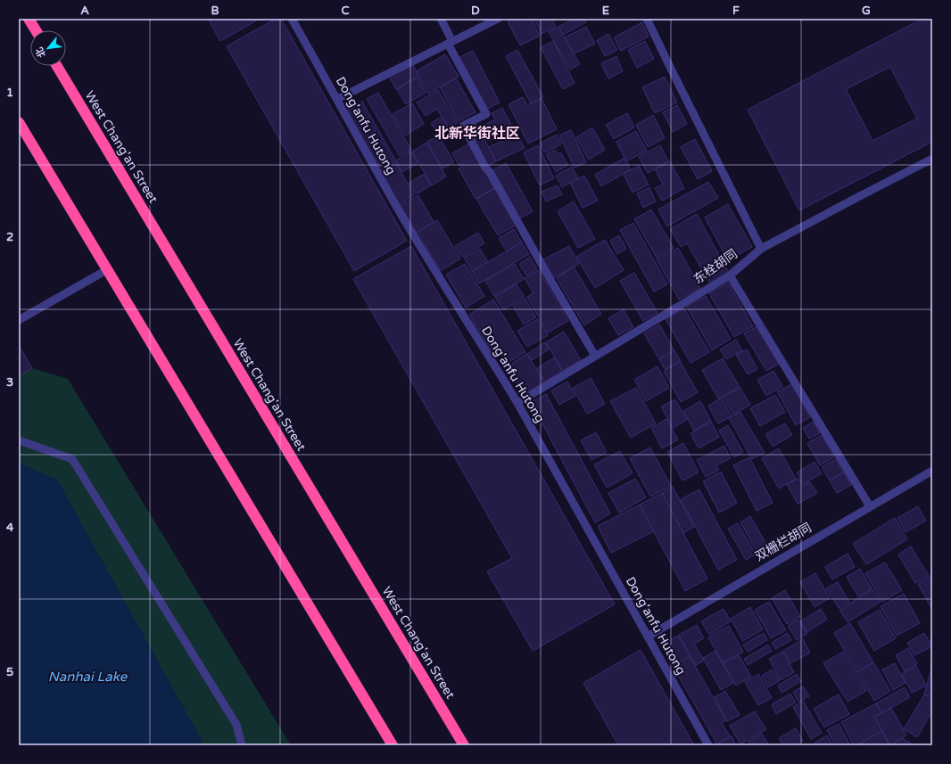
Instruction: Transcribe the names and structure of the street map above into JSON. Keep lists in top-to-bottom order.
{
  "streets": {
    "highway": ["West Chang'an Street"],
    "lane": ["Dong'anfu Hutong", "东栓胡同", "双栅栏胡同"]
  },
  "crossings": [
    ["Dong'anfu Hutong", "东栓胡同"],
    ["Dong'anfu Hutong", "双栅栏胡同"]
  ],
  "districts": ["北新华街社区"],
  "water": ["Nanhai Lake"],
  "north": "bottom left",
  "grid": {
    "columns": [
      "A",
      "B",
      "C",
      "D",
      "E",
      "F",
      "G"
    ],
    "rows": [
      "1",
      "2",
      "3",
      "4",
      "5"
    ]
  }
}
